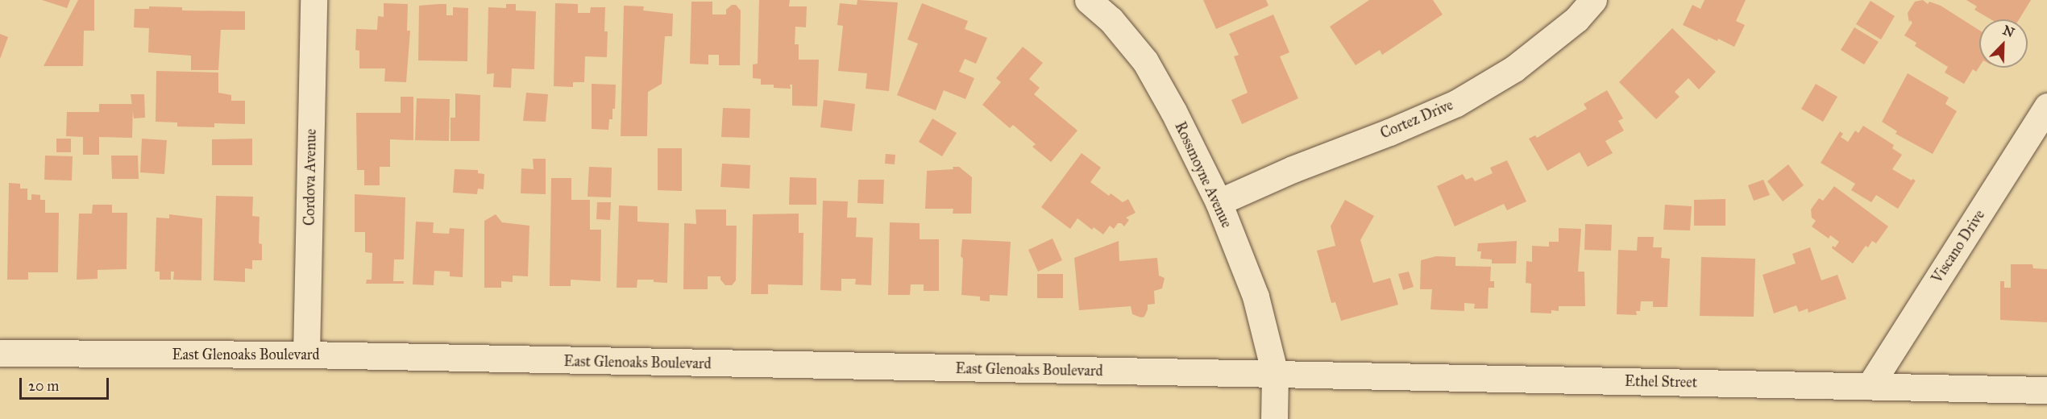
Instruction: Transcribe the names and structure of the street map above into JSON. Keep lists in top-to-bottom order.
{
  "streets": {
    "street": [
      "Cortez Drive",
      "Rossmoyne Avenue",
      "Cordova Avenue",
      "Viscano Drive",
      "East Glenoaks Boulevard",
      "Ethel Street"
    ]
  },
  "crossings": [
    ["Cortez Drive", "Rossmoyne Avenue"],
    ["Rossmoyne Avenue", "East Glenoaks Boulevard"],
    ["Rossmoyne Avenue", "Ethel Street"],
    ["Cordova Avenue", "East Glenoaks Boulevard"],
    ["Viscano Drive", "Ethel Street"],
    ["East Glenoaks Boulevard", "Ethel Street"]
  ],
  "scale_bar": "20 m",
  "north": "top right"
}
